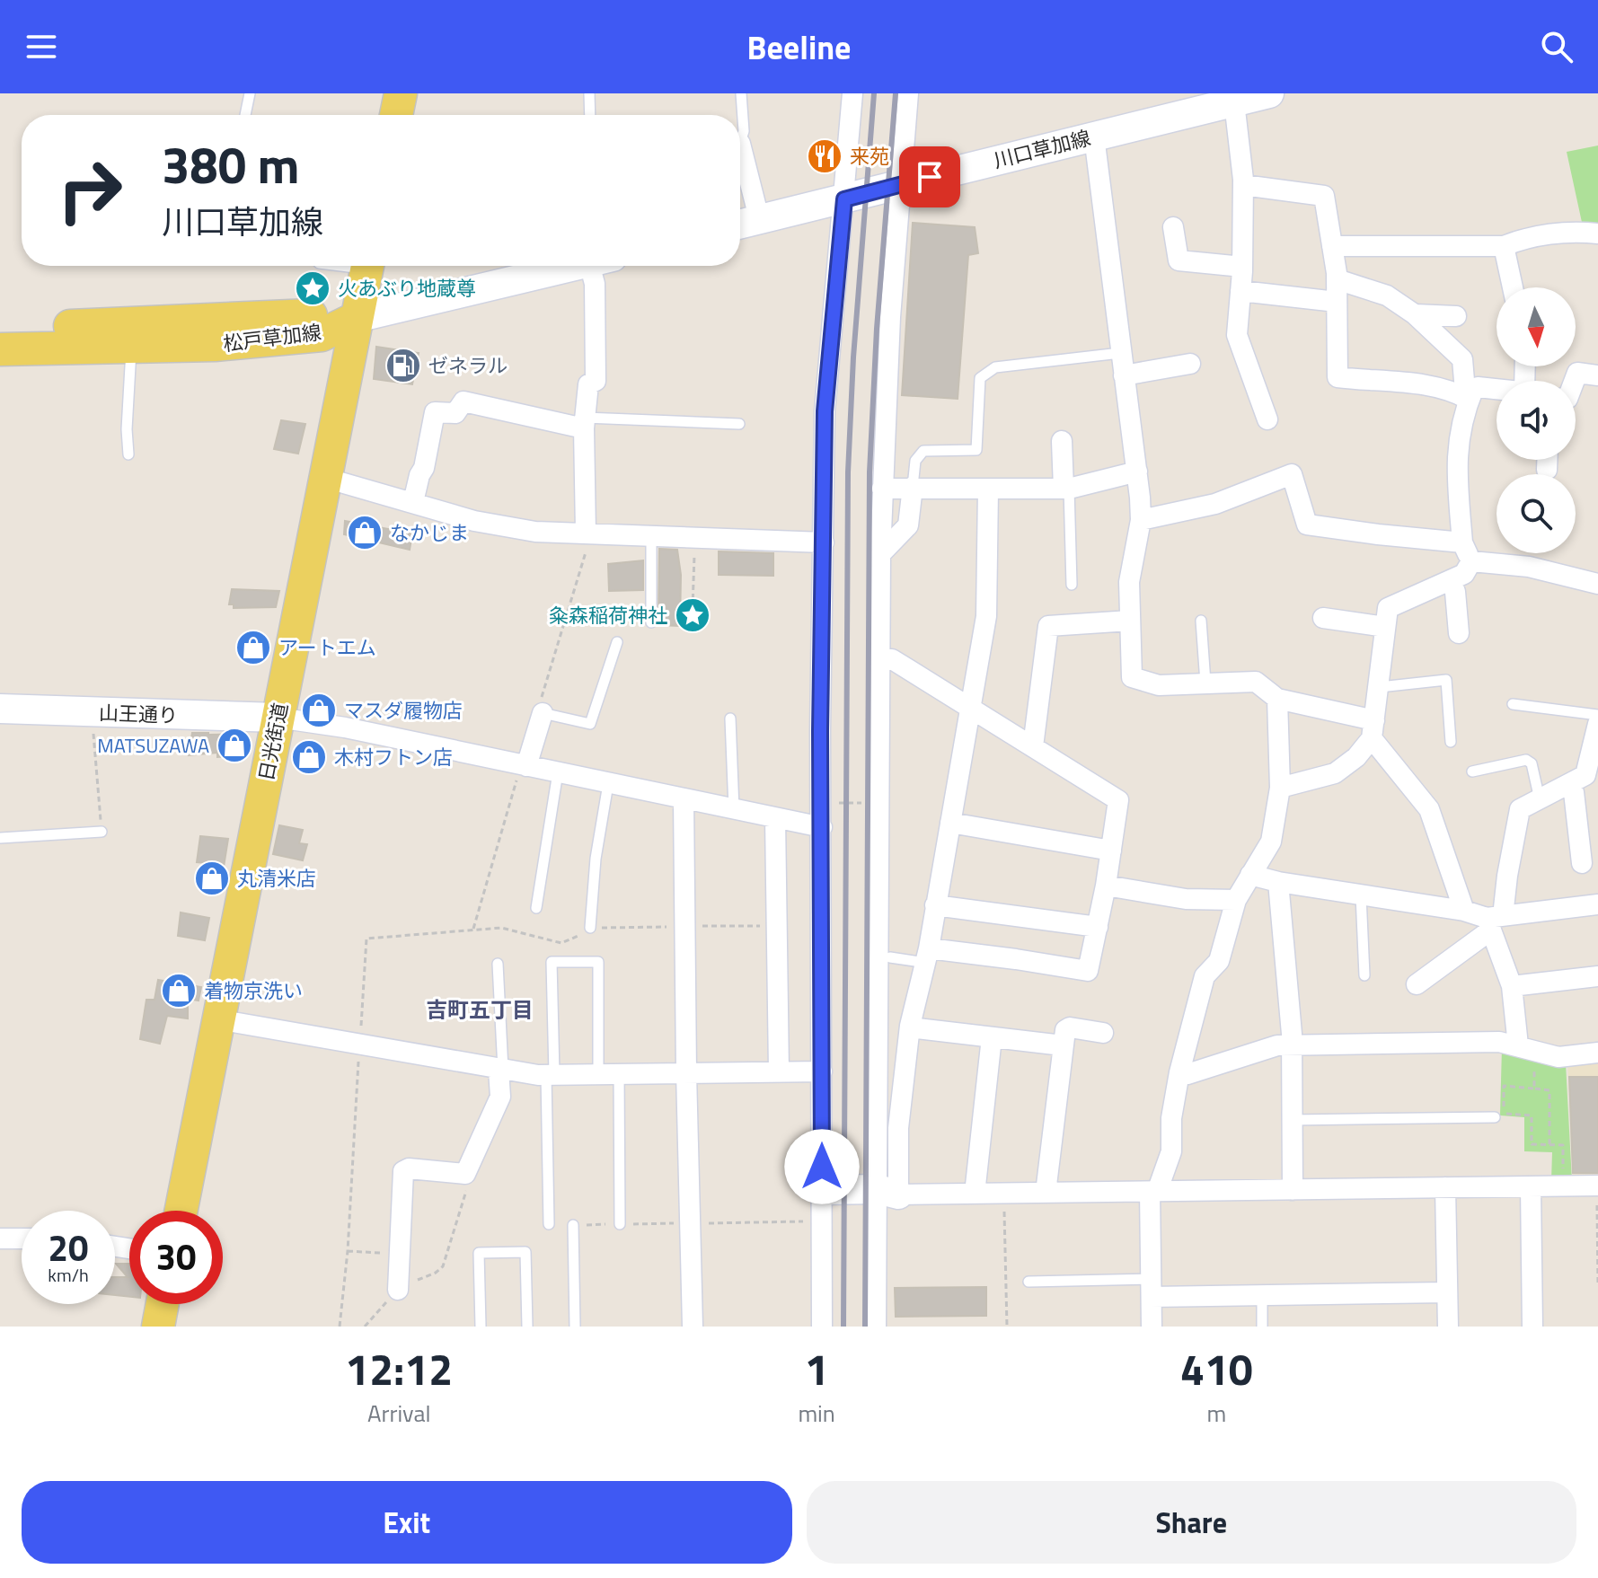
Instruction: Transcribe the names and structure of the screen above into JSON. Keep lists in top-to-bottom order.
{
  "streets": {
    "main road": [
      "川口草加線",
      "松戸草加線",
      "山王通り",
      "日光街道"
    ]
  },
  "crossings": [
    ["松戸草加線", "日光街道"],
    ["山王通り", "日光街道"]
  ],
  "districts": ["吉町五丁目"],
  "places": {
    "restaurant": ["来苑"],
    "place": ["火あぶり地蔵尊", "粂森稲荷神社"],
    "fuel station": ["ゼネラル"],
    "shop": [
      "なかじま",
      "アートエム",
      "マスダ履物店",
      "MATSUZAWA",
      "木村フトン店",
      "丸清米店",
      "着物京洗い"
    ]
  },
  "north": "bottom",
  "page": {
    "header": "Beeline",
    "turn": ["380 m", "川口草加線"],
    "speed": "20 km/h",
    "limit": "30",
    "eta": [
      "12:12",
      "Arrival",
      "1",
      "min",
      "410",
      "m"
    ],
    "buttons": ["Exit", "Share"]
  }
}
